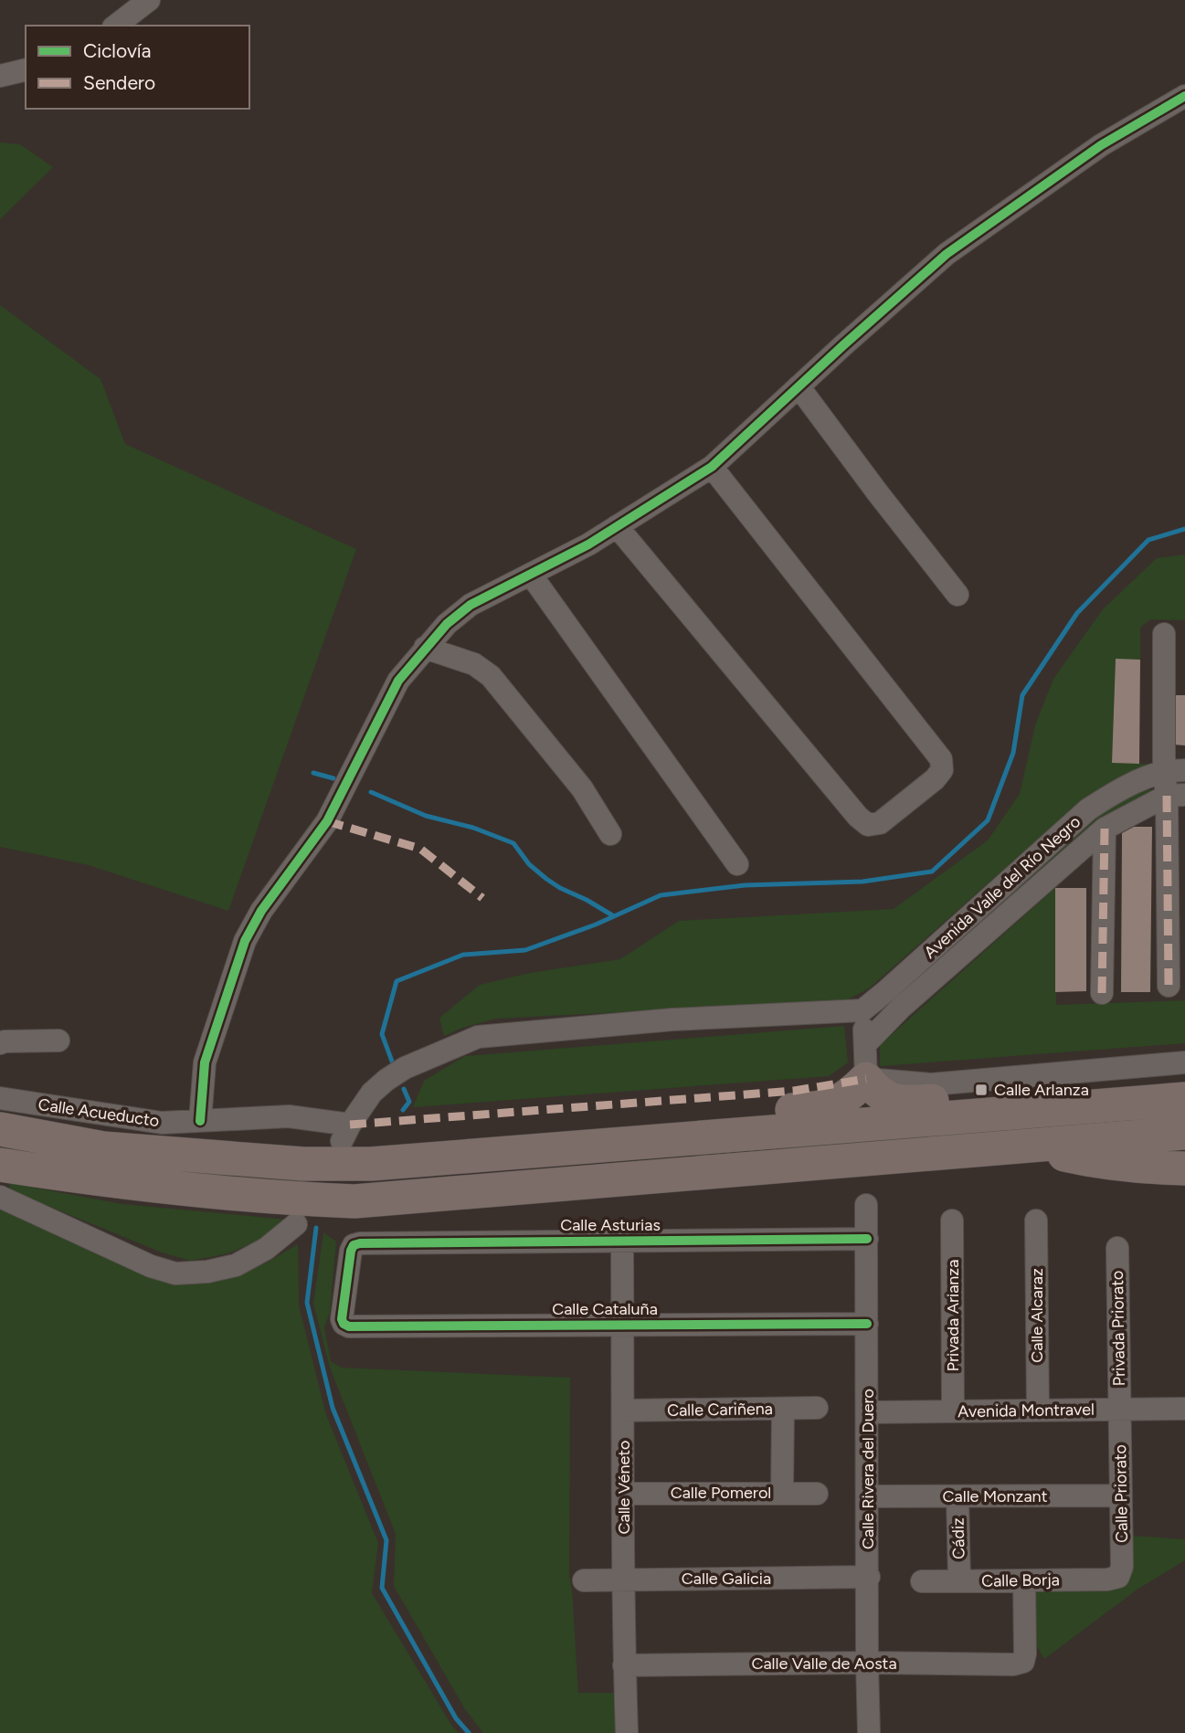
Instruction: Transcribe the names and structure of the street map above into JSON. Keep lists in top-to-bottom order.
{
  "streets": {
    "street": [
      "Avenida Valle del Río Negro",
      "Calle Acueducto",
      "Calle Asturias",
      "Calle Cataluña",
      "Privada Arianza",
      "Calle Alcaraz",
      "Privada Priorato",
      "Calle Cariñena",
      "Avenida Montravel",
      "Calle Rivera del Duero",
      "Calle Véneto",
      "Calle Pomerol",
      "Calle Priorato",
      "Calle Monzant",
      "Cádiz",
      "Calle Galicia",
      "Calle Borja",
      "Calle Valle de Aosta"
    ]
  },
  "crossings": [
    ["Avenida Valle del Río Negro", "Calle Acueducto"],
    ["Calle Asturias", "Calle Cataluña"],
    ["Calle Asturias", "Calle Rivera del Duero"],
    ["Calle Asturias", "Calle Véneto"],
    ["Calle Cataluña", "Calle Rivera del Duero"],
    ["Calle Cataluña", "Calle Véneto"],
    ["Privada Arianza", "Avenida Montravel"],
    ["Calle Alcaraz", "Avenida Montravel"],
    ["Privada Priorato", "Avenida Montravel"],
    ["Privada Priorato", "Calle Priorato"],
    ["Calle Cariñena", "Calle Véneto"],
    ["Avenida Montravel", "Calle Rivera del Duero"],
    ["Avenida Montravel", "Calle Priorato"],
    ["Calle Rivera del Duero", "Calle Monzant"],
    ["Calle Rivera del Duero", "Calle Galicia"],
    ["Calle Rivera del Duero", "Calle Valle de Aosta"],
    ["Calle Véneto", "Calle Pomerol"],
    ["Calle Véneto", "Calle Galicia"],
    ["Calle Véneto", "Calle Valle de Aosta"],
    ["Calle Priorato", "Calle Monzant"],
    ["Calle Priorato", "Calle Borja"],
    ["Calle Monzant", "Cádiz"],
    ["Cádiz", "Calle Borja"],
    ["Calle Borja", "Calle Valle de Aosta"]
  ],
  "places": {
    "transit": ["Calle Arlanza"]
  },
  "legend": ["Ciclovía", "Sendero"]
}
